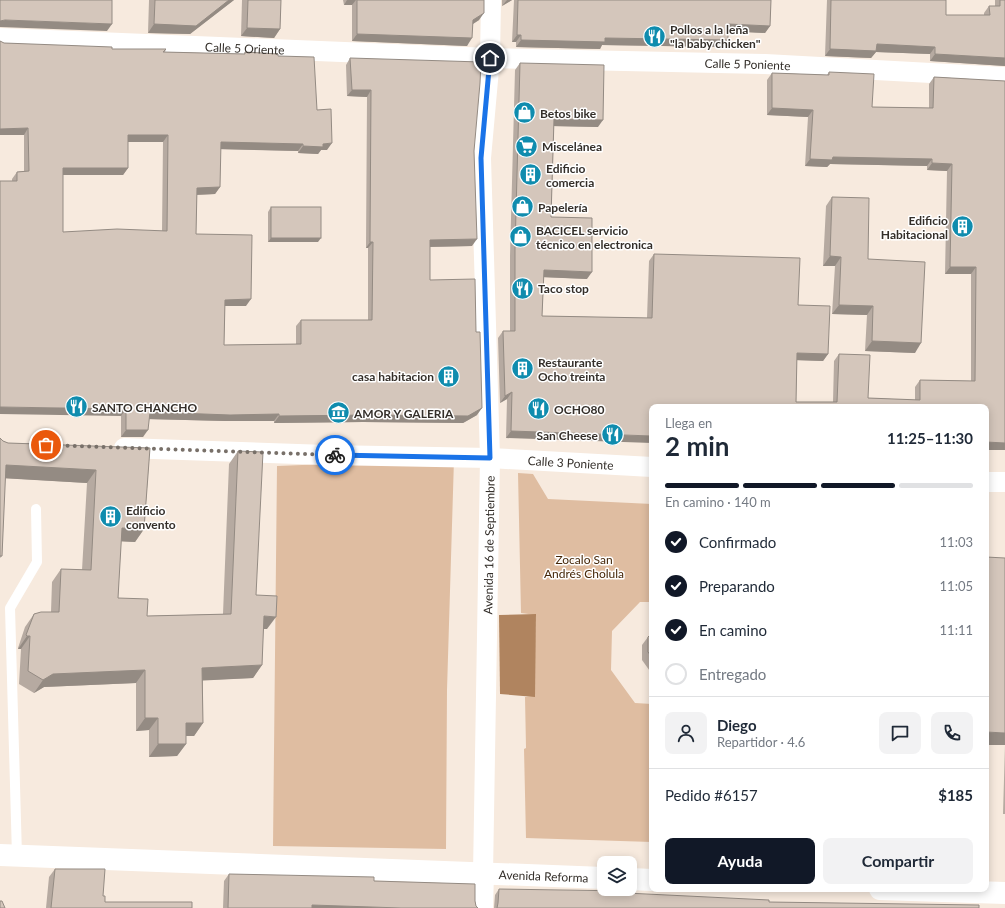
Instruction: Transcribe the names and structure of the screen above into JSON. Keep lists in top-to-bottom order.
{
  "streets": {
    "main road": ["Avenida Reforma"],
    "street": [
      "Calle 5 Oriente",
      "Calle 5 Poniente",
      "Calle 3 Poniente",
      "Avenida 16 de Septiembre"
    ]
  },
  "crossings": [
    ["Calle 5 Oriente", "Calle 5 Poniente"],
    ["Calle 5 Oriente", "Avenida 16 de Septiembre"],
    ["Calle 5 Poniente", "Avenida 16 de Septiembre"],
    ["Calle 3 Poniente", "Avenida 16 de Septiembre"],
    ["Avenida 16 de Septiembre", "Avenida Reforma"]
  ],
  "parks": ["Zocalo San Andrés Cholula"],
  "places": {
    "restaurant": [
      "Pollos a la leña \"la baby chicken\"",
      "Taco stop",
      "SANTO CHANCHO",
      "OCHO80",
      "San Cheese"
    ],
    "shop": ["Betos bike", "Papelería", "BACICEL servicio técnico en electronica"],
    "supermarket": ["Miscelánea"],
    "building": [
      "Edificio comercia",
      "Edificio Habitacional",
      "Restaurante Ocho treinta",
      "casa habitacion",
      "Edificio convento"
    ],
    "museum": ["AMOR Y GALERIA"]
  },
  "page": {
    "heading": ["2 min", "Llega en", "11:25–11:30"],
    "panel": [
      "Diego",
      "Repartidor · 4.6",
      "Pedido #6157",
      "$185"
    ],
    "bar": "En camino · 140 m",
    "list": [
      ["Confirmado", "11:03"],
      ["Preparando", "11:05"],
      ["En camino", "11:11"],
      "Entregado"
    ],
    "buttons": ["Ayuda", "Compartir"]
  }
}
